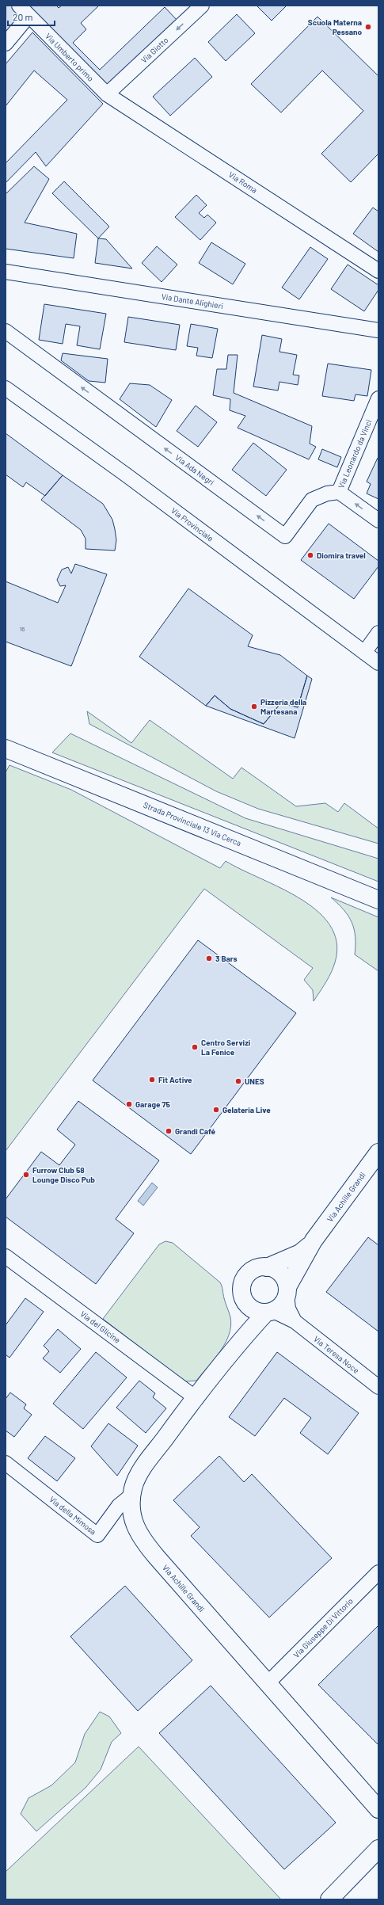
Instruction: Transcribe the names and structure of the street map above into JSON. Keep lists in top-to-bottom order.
{
  "streets": {
    "street": [
      "Via Giotto",
      "Via Umberto primo",
      "Via Roma",
      "Via Dante Alighieri",
      "Via Leonardo da Vinci",
      "Via Ada Negri",
      "Via Provinciale",
      "Strada Provinciale 13 Via Cerca",
      "Via Achille Grandi",
      "Via del Glicine",
      "Via Teresa Noce",
      "Via della Mimosa",
      "Via Giuseppe Di Vittorio"
    ]
  },
  "crossings": [
    ["Via Giotto", "Via Umberto primo"],
    ["Via Giotto", "Via Roma"],
    ["Via Umberto primo", "Via Roma"],
    ["Via Leonardo da Vinci", "Via Ada Negri"],
    ["Via Achille Grandi", "Via del Glicine"],
    ["Via Achille Grandi", "Via Teresa Noce"],
    ["Via Achille Grandi", "Via della Mimosa"],
    ["Via Achille Grandi", "Via Giuseppe Di Vittorio"]
  ],
  "one_way": ["Via Giotto", "Via Ada Negri"],
  "places": [
    "Scuola Materna Pessano",
    "Diomira travel",
    "Pizzeria della Martesana",
    "3 Bars",
    "Centro Servizi La Fenice",
    "Fit Active",
    "UNES",
    "Garage 75",
    "Gelateria Live",
    "Grandi Café",
    "Furrow Club 58 Lounge Disco Pub"
  ],
  "house_numbers": ["16"],
  "scale_bar": "20 m"
}
